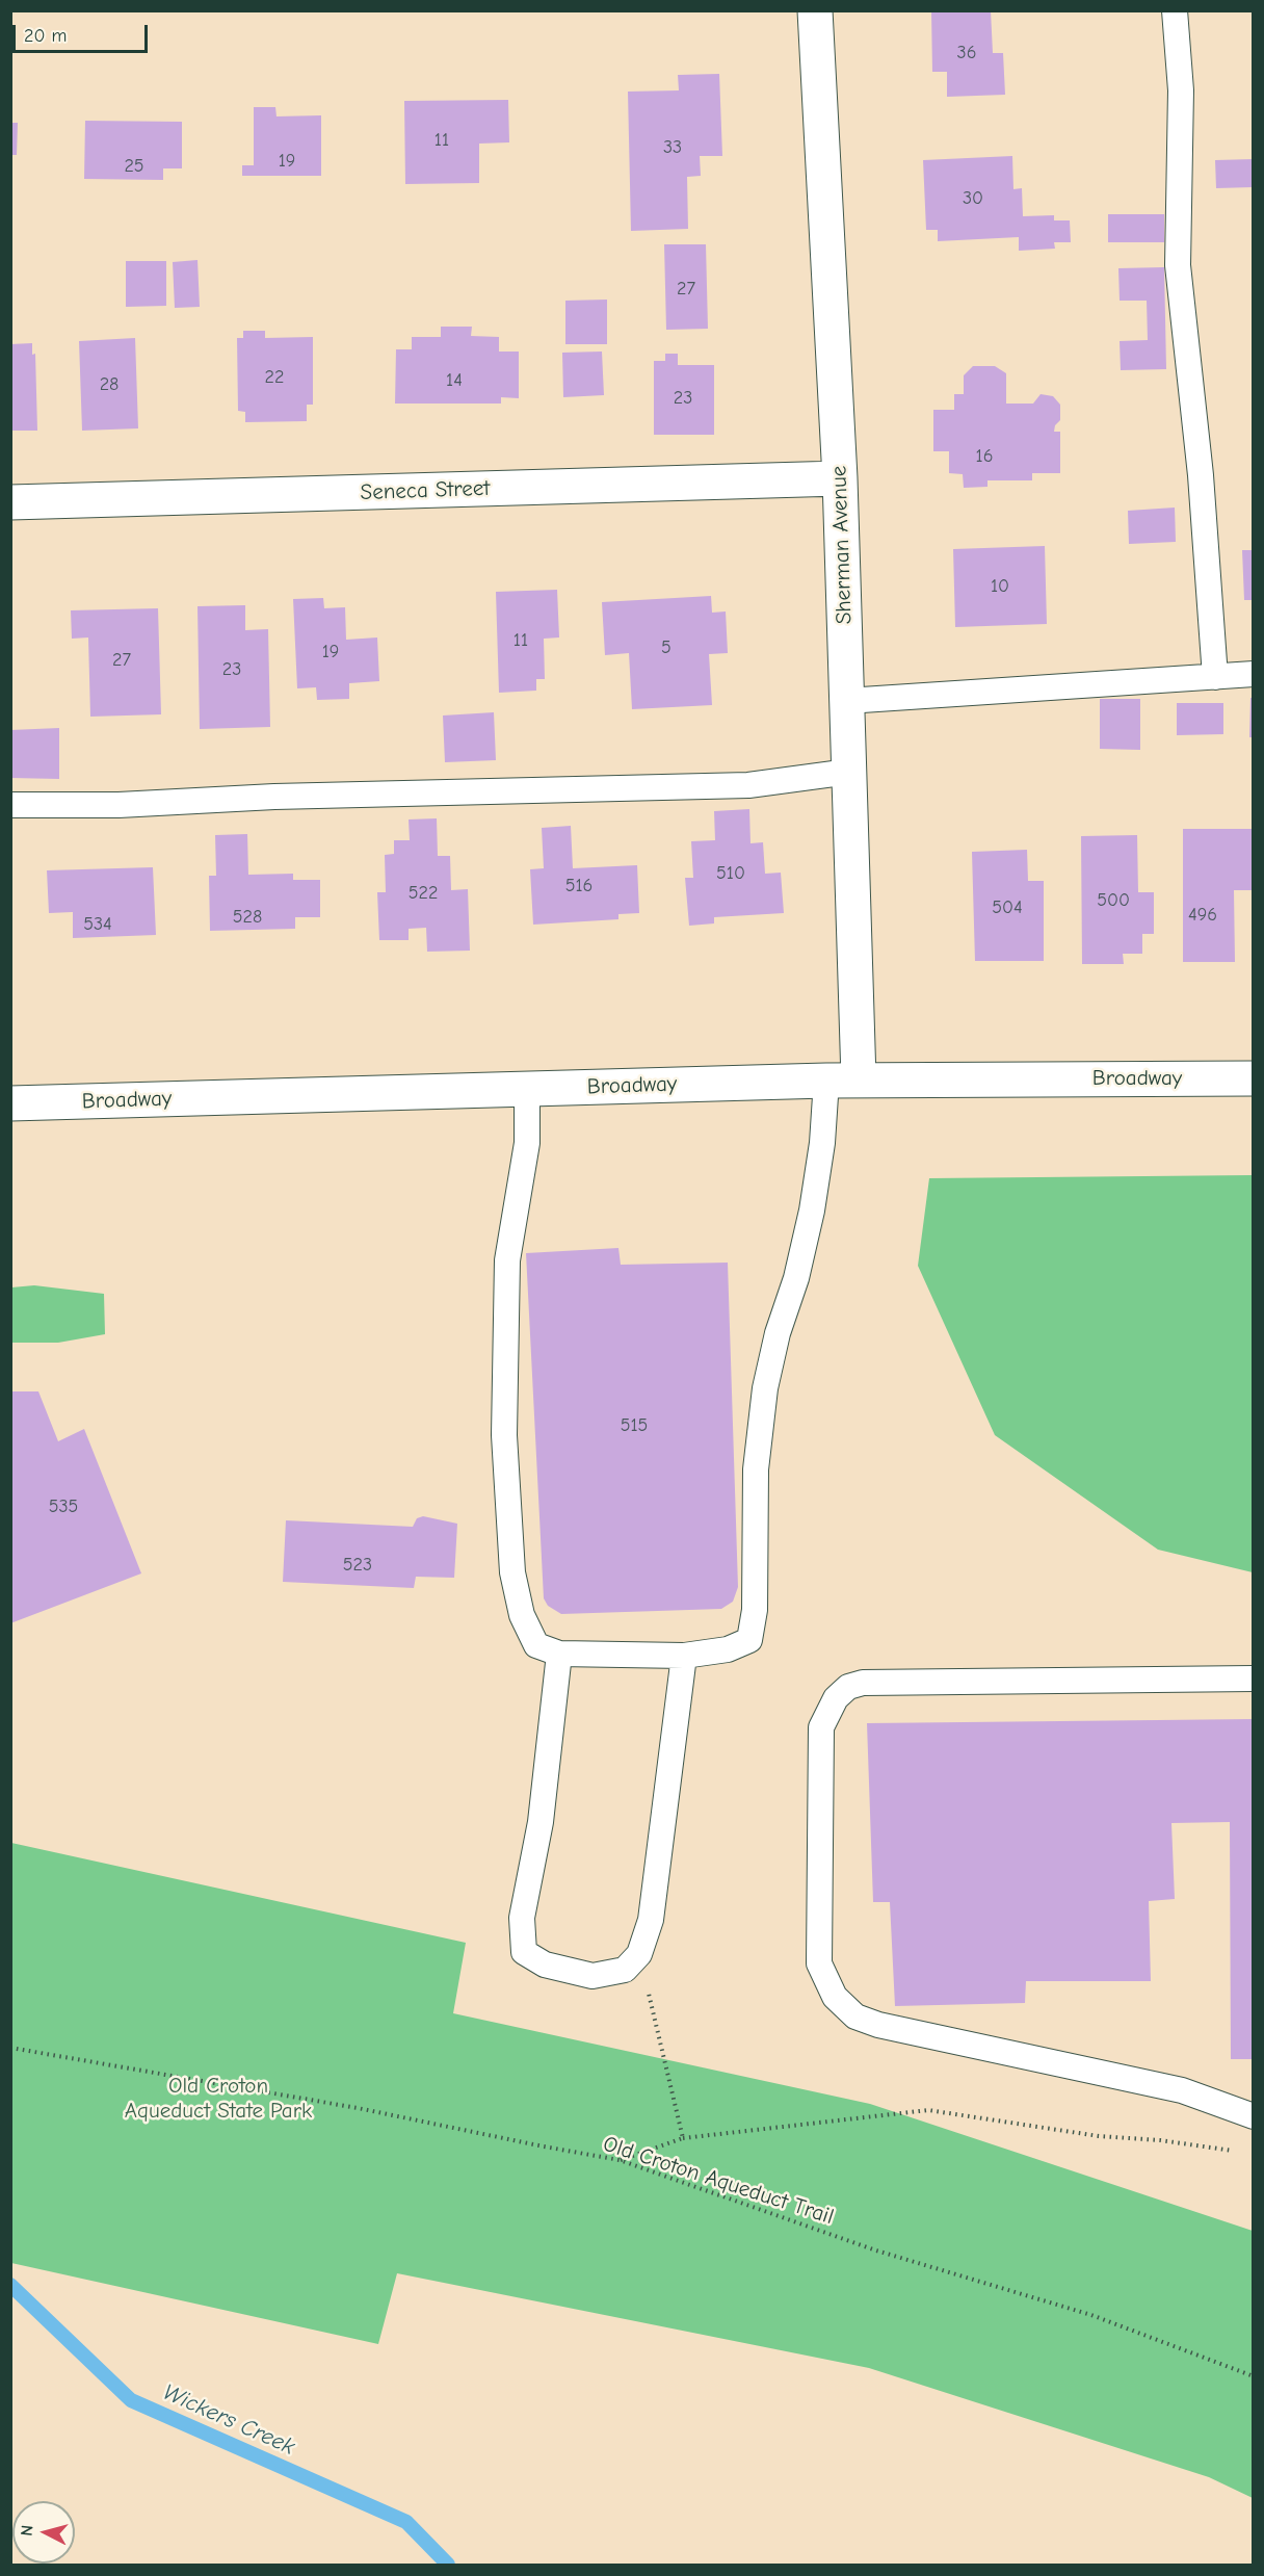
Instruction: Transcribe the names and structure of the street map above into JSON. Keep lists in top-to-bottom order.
{
  "streets": {
    "street": ["Seneca Street", "Sherman Avenue", "Broadway"],
    "path": ["Old Croton Aqueduct Trail"]
  },
  "crossings": [
    ["Seneca Street", "Sherman Avenue"],
    ["Sherman Avenue", "Broadway"]
  ],
  "water": ["Wickers Creek"],
  "parks": ["Old Croton Aqueduct State Park"],
  "house_numbers": [
    "36",
    "11",
    "33",
    "19",
    "25",
    "30",
    "27",
    "22",
    "14",
    "28",
    "23",
    "16",
    "10",
    "11",
    "5",
    "19",
    "27",
    "23",
    "510",
    "516",
    "522",
    "500",
    "504",
    "496",
    "528",
    "534",
    "515",
    "535",
    "523"
  ],
  "scale_bar": "20 m",
  "north": "left"
}
